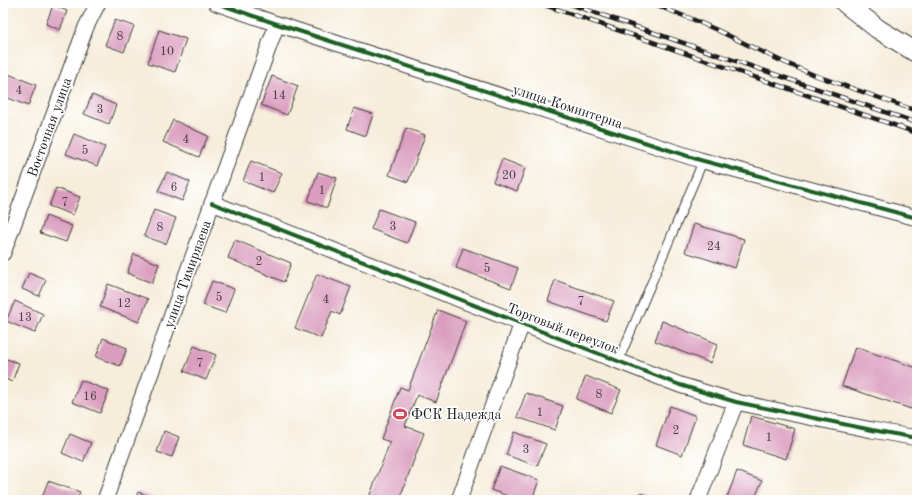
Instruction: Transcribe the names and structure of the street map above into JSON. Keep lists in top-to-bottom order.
{
  "streets": {
    "street": [
      "улица Коминтерна",
      "Восточная улица",
      "улица Тимирязева",
      "Торговый переулок"
    ]
  },
  "crossings": [
    ["улица Коминтерна", "улица Тимирязева"],
    ["улица Тимирязева", "Торговый переулок"]
  ],
  "places": {
    "sports": ["ФСК Надежда"]
  },
  "house_numbers": [
    "8",
    "10",
    "4",
    "14",
    "3",
    "4",
    "5",
    "20",
    "1",
    "6",
    "1",
    "7",
    "3",
    "8",
    "24",
    "2",
    "5",
    "5",
    "4",
    "7",
    "12",
    "13",
    "7",
    "8",
    "16",
    "1",
    "2",
    "1",
    "3"
  ]
}
